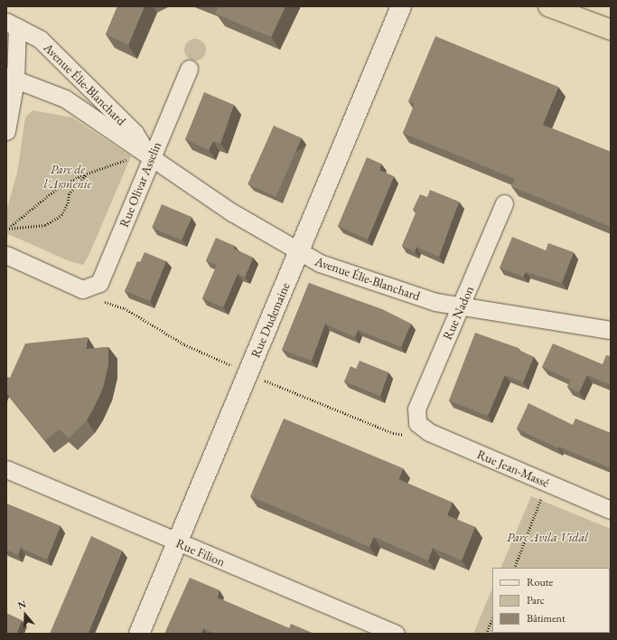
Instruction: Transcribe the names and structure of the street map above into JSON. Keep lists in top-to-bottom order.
{
  "streets": {
    "street": [
      "Avenue Élie-Blanchard",
      "Rue Olivar Asselin",
      "Rue Nadon",
      "Rue Dudemaine",
      "Rue Jean-Massé",
      "Rue Filion"
    ]
  },
  "crossings": [
    ["Avenue Élie-Blanchard", "Rue Olivar Asselin"],
    ["Avenue Élie-Blanchard", "Rue Nadon"],
    ["Avenue Élie-Blanchard", "Rue Dudemaine"],
    ["Rue Nadon", "Rue Jean-Massé"],
    ["Rue Dudemaine", "Rue Filion"]
  ],
  "parks": ["Parc de l'Arménie", "Parc Avila-Vidal"],
  "legend": ["Route", "Parc", "Bâtiment"],
  "north": "top"
}
